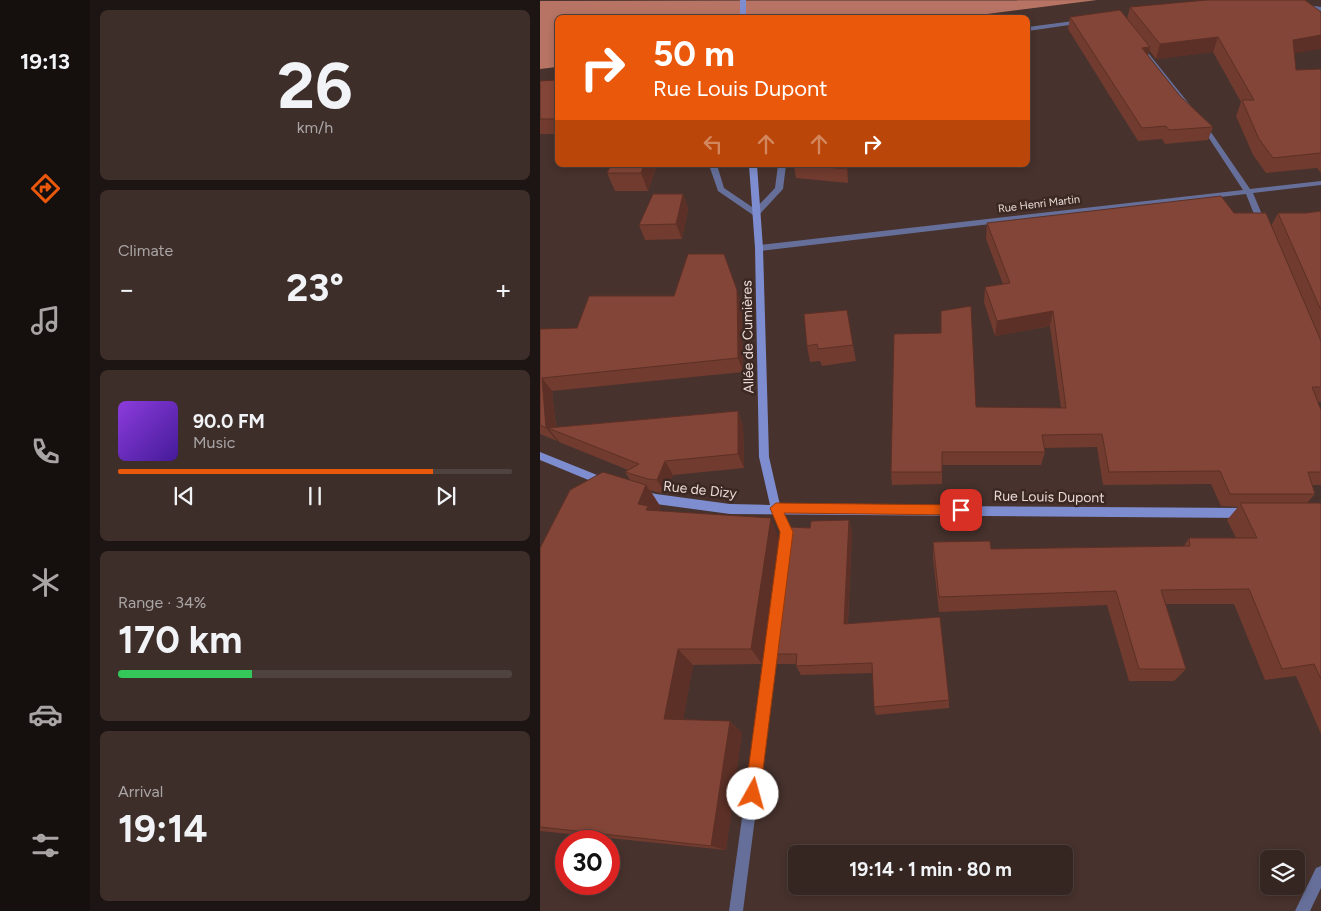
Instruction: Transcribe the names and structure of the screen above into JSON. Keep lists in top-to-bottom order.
{
  "streets": {
    "main road": ["Allée de Cumières", "Rue de Dizy", "Rue Louis Dupont"],
    "street": ["Rue Henri Martin"]
  },
  "crossings": [
    ["Rue Henri Martin", "Allée de Cumières"],
    ["Allée de Cumières", "Rue de Dizy"],
    ["Allée de Cumières", "Rue Louis Dupont"],
    ["Rue de Dizy", "Rue Louis Dupont"]
  ],
  "page": {
    "tabs": "19:13",
    "tile": [
      ["26", "km/h"],
      "Climate",
      ["Range · 34%", "170 km"],
      ["Arrival", "19:14"]
    ],
    "turn": ["50 m", "Rue Louis Dupont"],
    "heat": ["−", "23°", "+"],
    "song": ["90.0 FM", "Music"],
    "limit": "30",
    "trip": "19:14 · 1 min · 80 m"
  }
}
